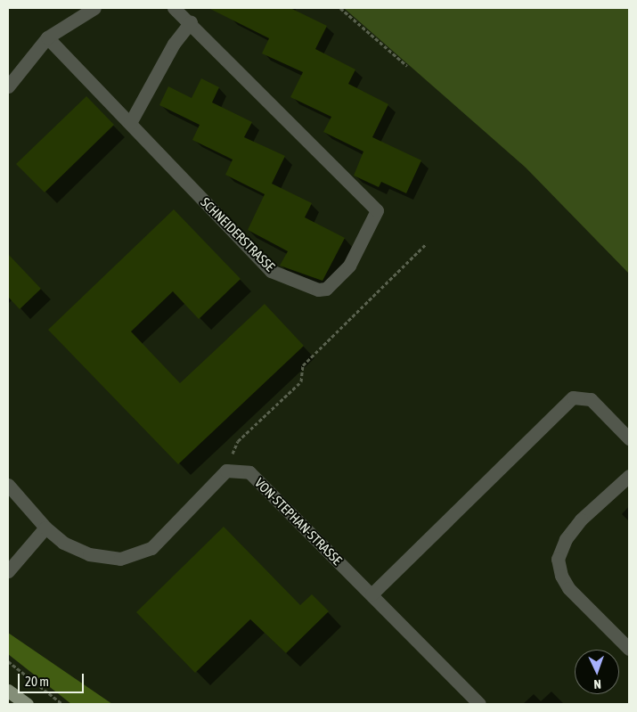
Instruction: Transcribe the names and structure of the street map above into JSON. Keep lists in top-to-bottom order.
{
  "streets": {
    "street": ["SCHNEIDERSTRASSE", "VON-STEPHAN-STRASSE"]
  },
  "scale_bar": "20 m",
  "north": "bottom"
}
